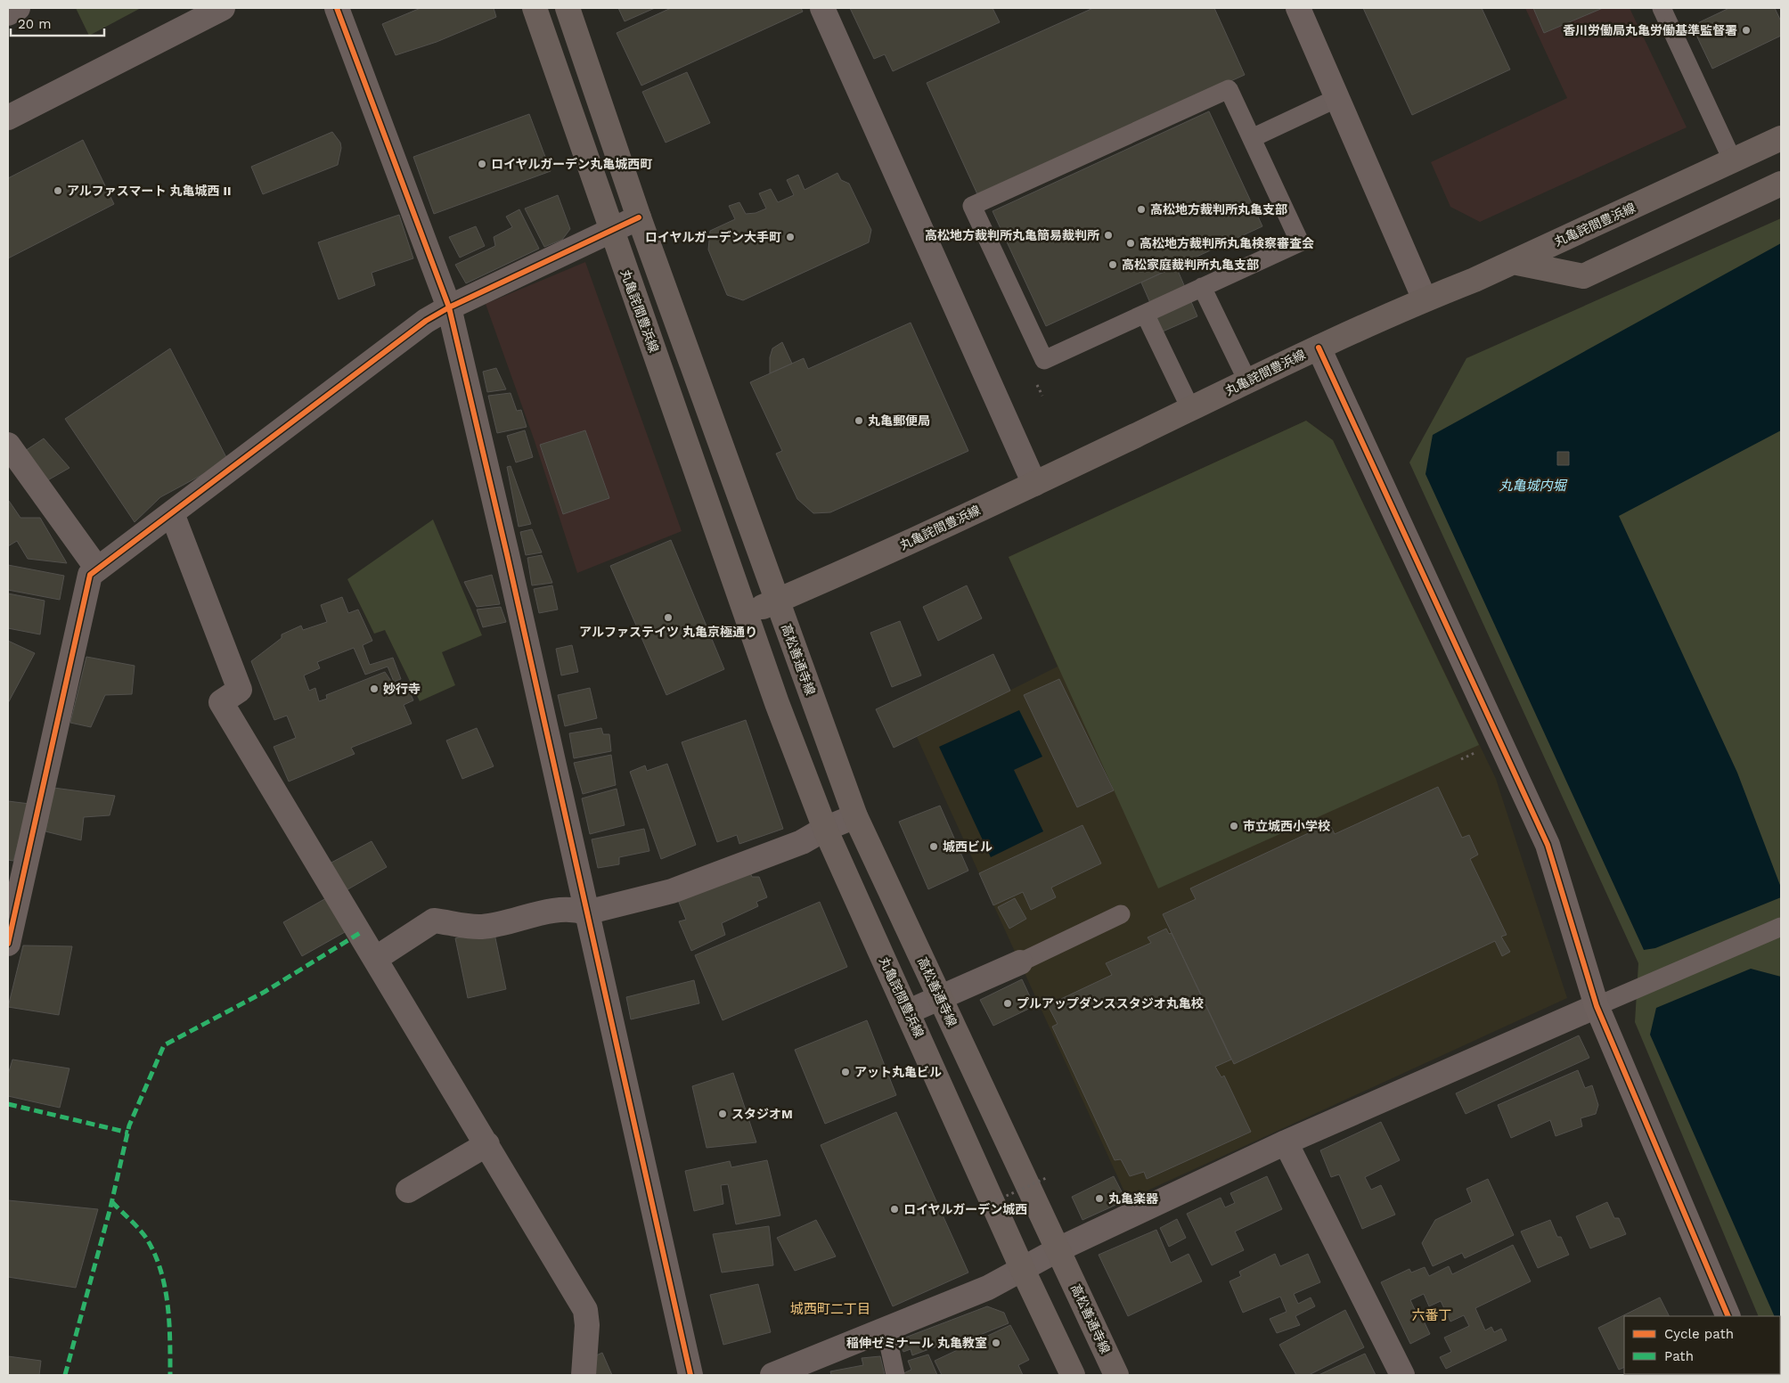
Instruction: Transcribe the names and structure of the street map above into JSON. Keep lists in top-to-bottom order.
{
  "streets": {
    "main road": ["丸亀詫間豊浜線", "高松善通寺線"]
  },
  "crossings": [
    ["丸亀詫間豊浜線", "高松善通寺線"]
  ],
  "districts": ["城西町二丁目", "六番丁"],
  "water": ["丸亀城内堀"],
  "places": [
    "香川労働局丸亀労働基準監督署",
    "ロイヤルガーデン丸亀城西町",
    "アルファスマート 丸亀城西 II",
    "高松地方裁判所丸亀支部",
    "高松地方裁判所丸亀簡易裁判所",
    "ロイヤルガーデン大手町",
    "高松地方裁判所丸亀検察審査会",
    "高松家庭裁判所丸亀支部",
    "丸亀郵便局",
    "アルファステイツ 丸亀京極通り",
    "妙行寺",
    "市立城西小学校",
    "城西ビル",
    "プルアップダンススタジオ丸亀校",
    "アット丸亀ビル",
    "スタジオM",
    "丸亀楽器",
    "ロイヤルガーデン城西",
    "稲伸ゼミナール 丸亀教室"
  ],
  "legend": ["Cycle path", "Path"],
  "scale_bar": "20 m"
}
